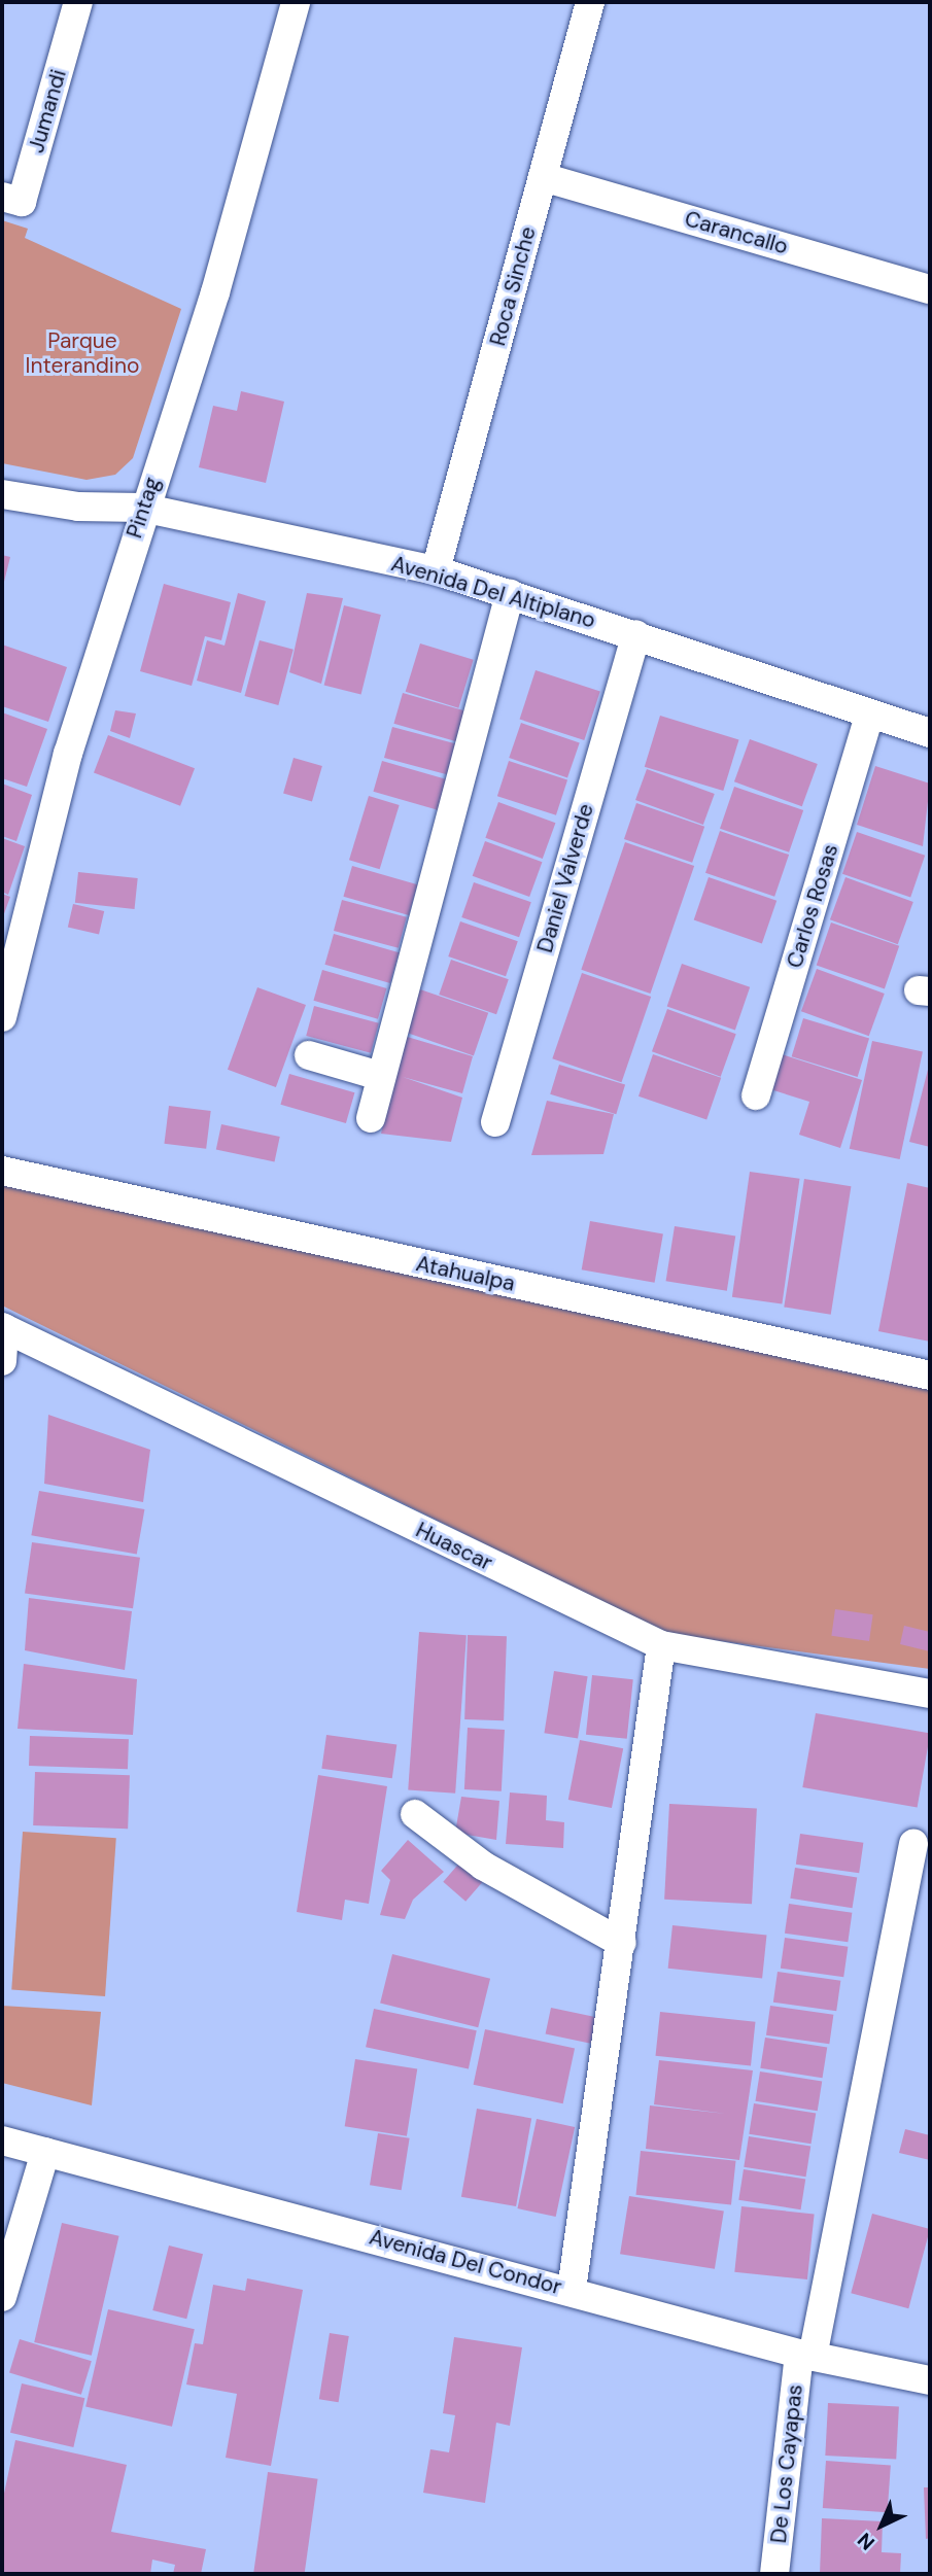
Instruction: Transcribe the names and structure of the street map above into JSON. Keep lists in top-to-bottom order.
{
  "streets": {
    "street": [
      "Jumandi",
      "Carancallo",
      "Roca Sinche",
      "Pintag",
      "Avenida Del Altiplano",
      "Daniel Valverde",
      "Carlos Rosas",
      "Atahualpa",
      "Huascar",
      "Avenida Del Condor",
      "De Los Cayapas"
    ]
  },
  "crossings": [
    ["Carancallo", "Roca Sinche"],
    ["Roca Sinche", "Avenida Del Altiplano"],
    ["Pintag", "Avenida Del Altiplano"],
    ["Avenida Del Altiplano", "Daniel Valverde"],
    ["Avenida Del Altiplano", "Carlos Rosas"],
    ["Avenida Del Condor", "De Los Cayapas"]
  ],
  "parks": ["Parque Interandino"],
  "north": "bottom left"
}
